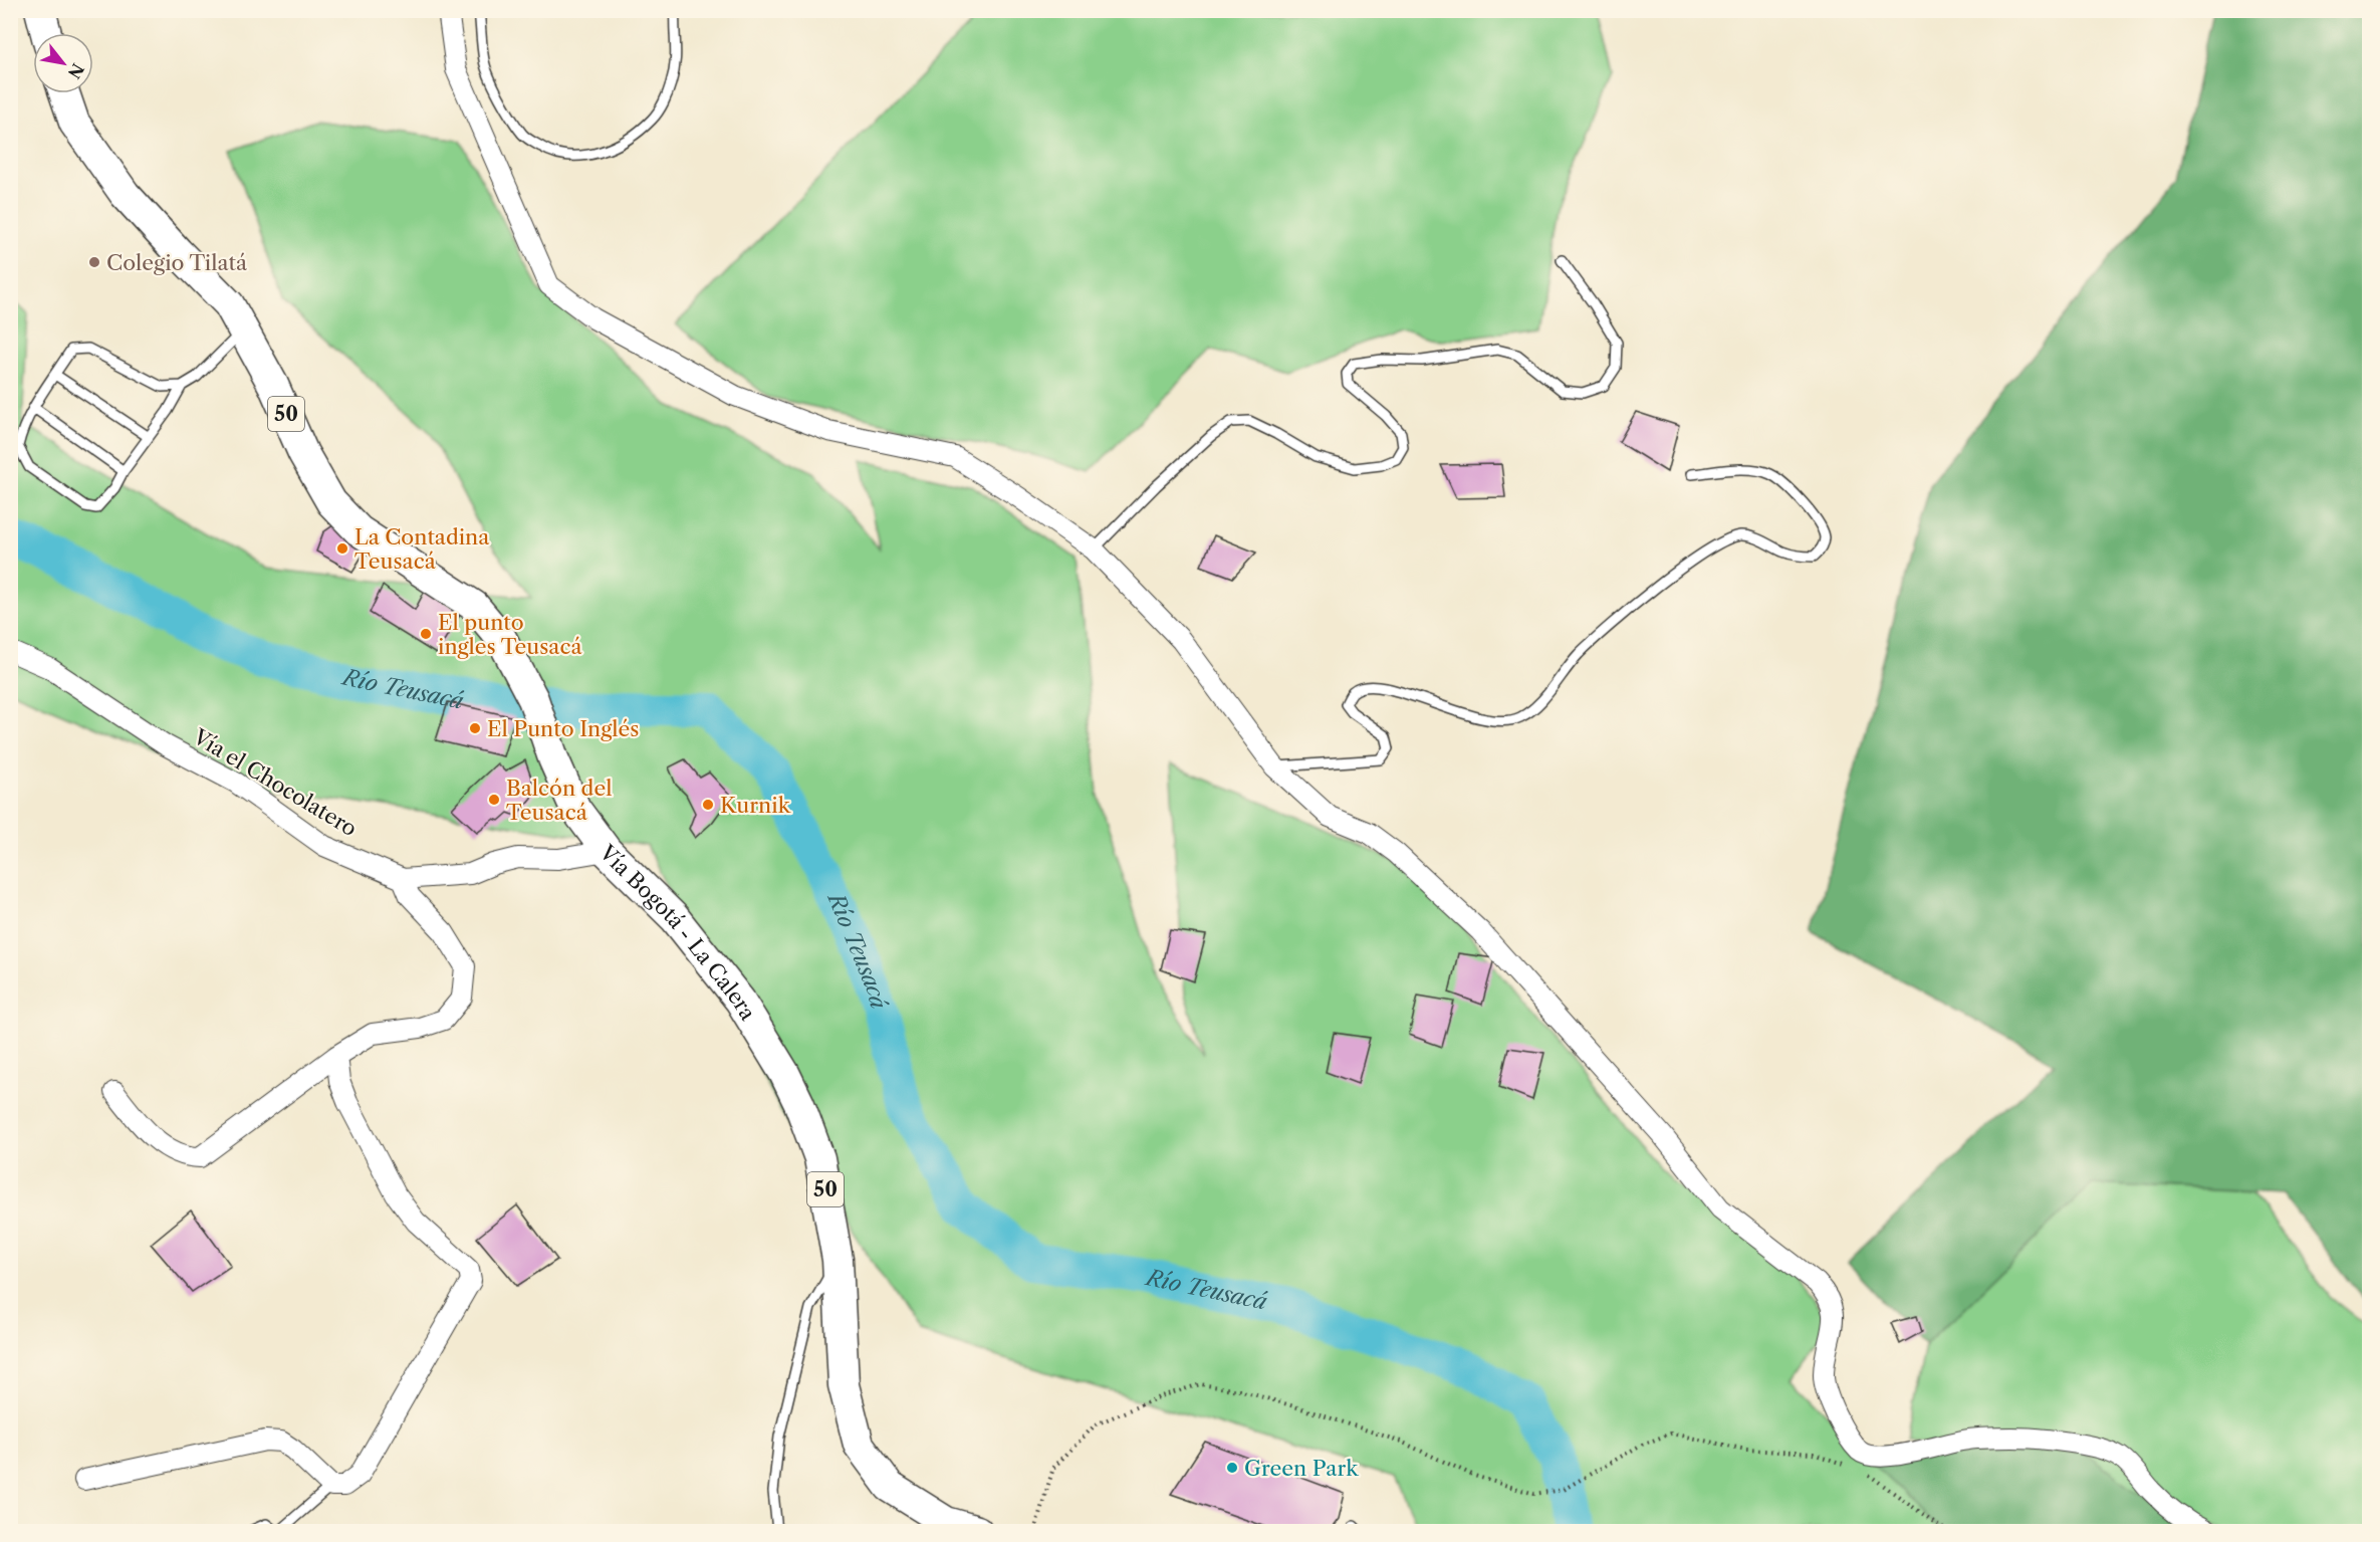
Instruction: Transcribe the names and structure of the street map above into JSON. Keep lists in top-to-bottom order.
{
  "streets": {
    "main road": ["50", "Vía Bogotá - La Calera"],
    "street": ["Vía el Chocolatero"]
  },
  "crossings": [
    ["Vía el Chocolatero", "Vía Bogotá - La Calera"]
  ],
  "water": ["Río Teusacá"],
  "places": [
    "Colegio Tilatá",
    "La Contadina Teusacá",
    "El punto ingles Teusacá",
    "El Punto Inglés",
    "Balcón del Teusacá",
    "Kurnik",
    "Green Park"
  ],
  "north": "bottom right"
}
